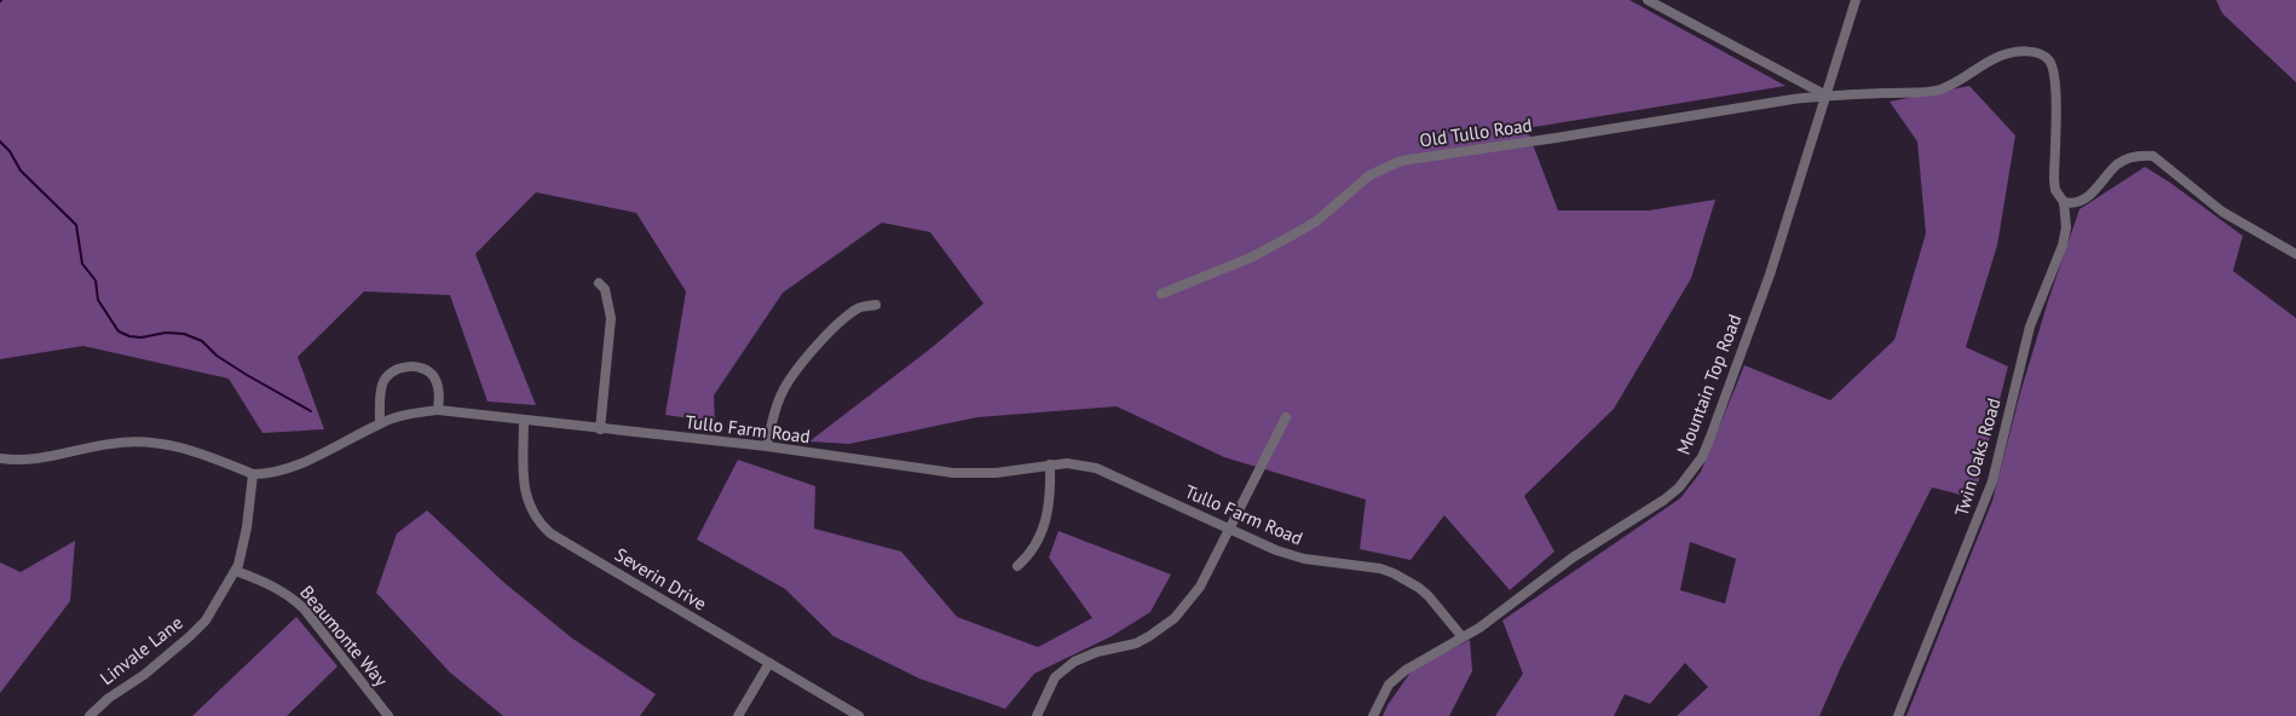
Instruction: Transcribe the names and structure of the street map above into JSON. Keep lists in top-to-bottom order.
{
  "streets": {
    "street": [
      "Old Tullo Road",
      "Mountain Top Road",
      "Tullo Farm Road",
      "Twin Oaks Road",
      "Severin Drive",
      "Beaumonte Way",
      "Linvale Lane"
    ]
  },
  "crossings": [
    ["Old Tullo Road", "Mountain Top Road"],
    ["Old Tullo Road", "Twin Oaks Road"],
    ["Mountain Top Road", "Tullo Farm Road"],
    ["Tullo Farm Road", "Severin Drive"],
    ["Tullo Farm Road", "Linvale Lane"],
    ["Beaumonte Way", "Linvale Lane"]
  ]
}
